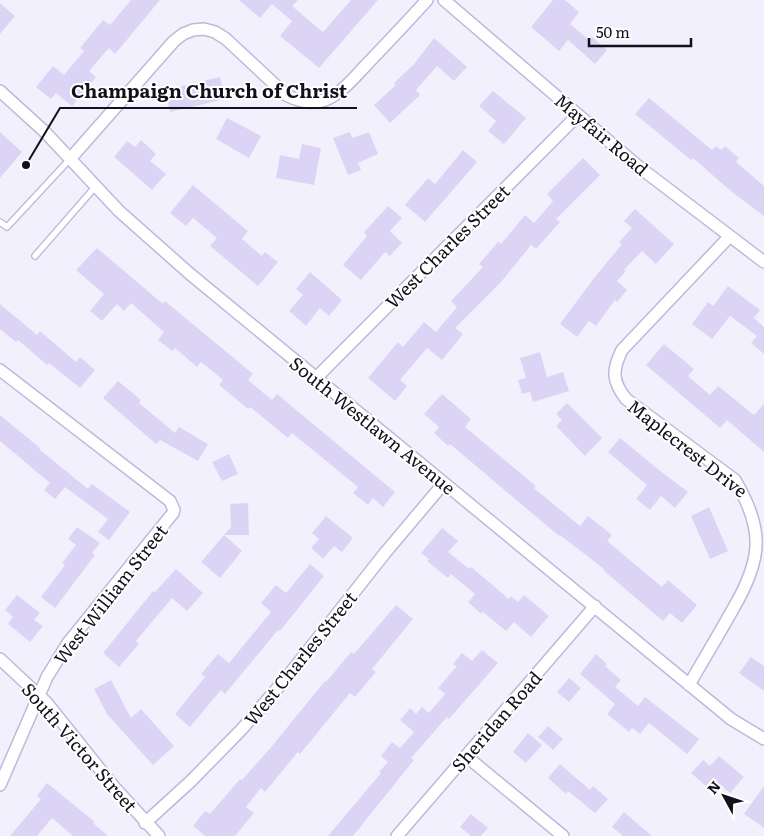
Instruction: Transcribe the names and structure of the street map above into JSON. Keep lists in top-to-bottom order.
{
  "streets": {
    "street": [
      "Mayfair Road",
      "West Charles Street",
      "South Westlawn Avenue",
      "Maplecrest Drive",
      "West William Street",
      "Sheridan Road",
      "South Victor Street"
    ]
  },
  "crossings": [
    ["Mayfair Road", "West Charles Street"],
    ["Mayfair Road", "Maplecrest Drive"],
    ["West Charles Street", "South Westlawn Avenue"],
    ["West Charles Street", "South Victor Street"],
    ["South Westlawn Avenue", "Maplecrest Drive"],
    ["South Westlawn Avenue", "Sheridan Road"],
    ["West William Street", "South Victor Street"]
  ],
  "places": ["Champaign Church of Christ"],
  "scale_bar": "50 m",
  "north": "top left"
}
